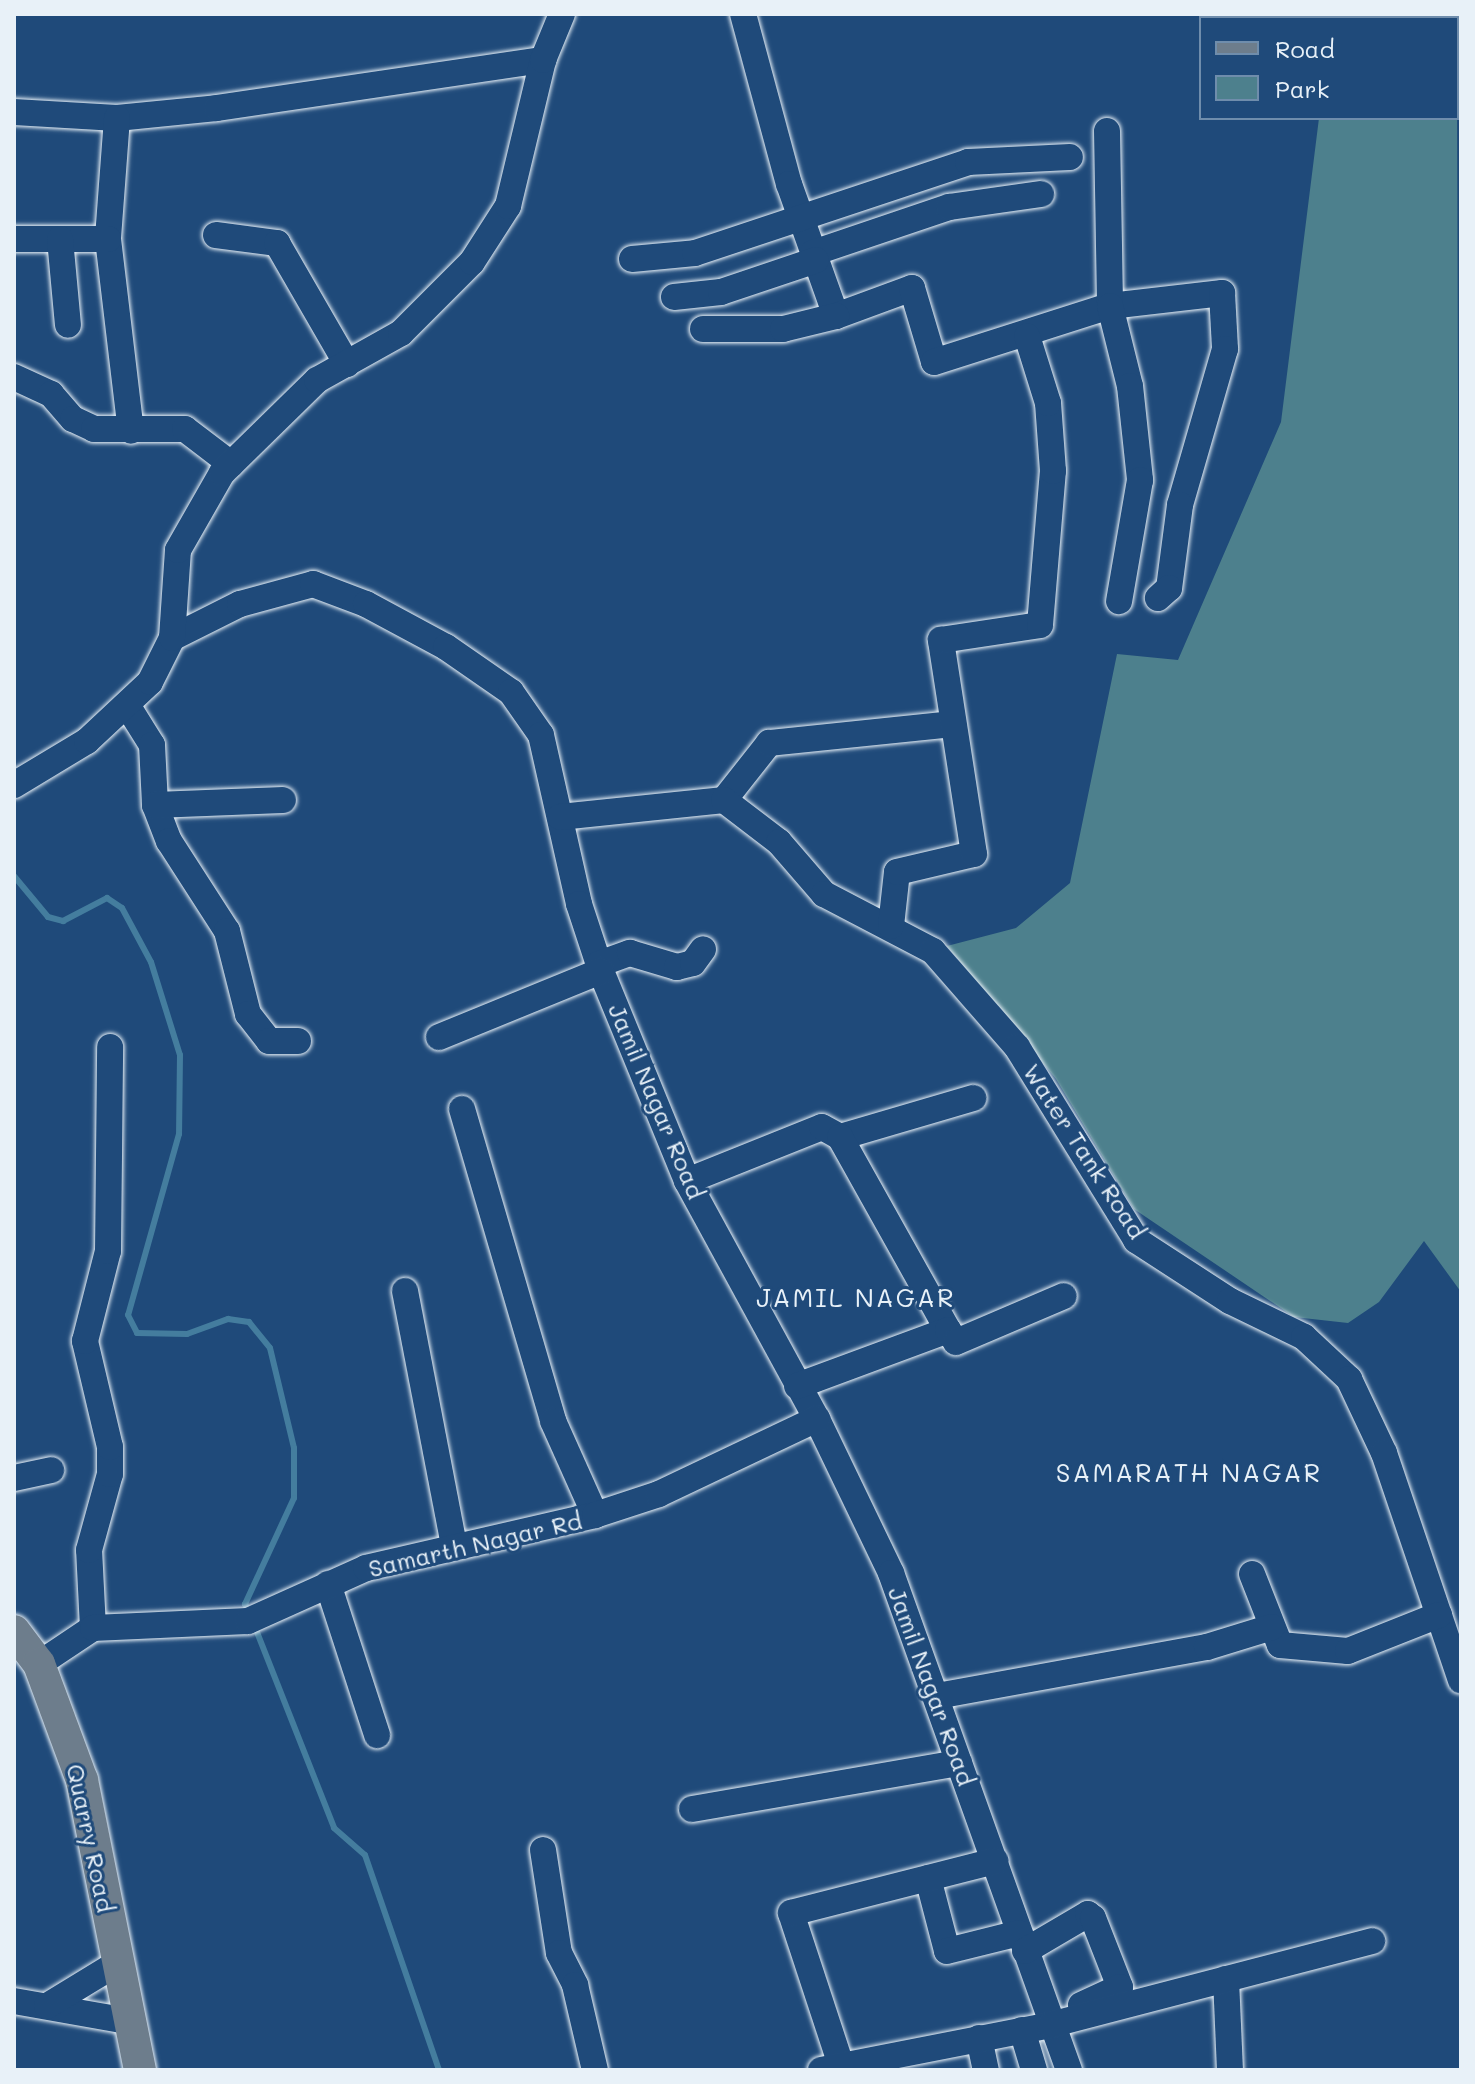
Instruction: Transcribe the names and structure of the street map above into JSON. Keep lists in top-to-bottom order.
{
  "streets": {
    "main road": ["Quarry Road"],
    "street": ["Jamil Nagar Road", "Water Tank Road", "Samarth Nagar Rd"]
  },
  "crossings": [
    ["Jamil Nagar Road", "Samarth Nagar Rd"]
  ],
  "districts": ["JAMIL NAGAR", "SAMARATH NAGAR"],
  "legend": ["Road", "Park"]
}
